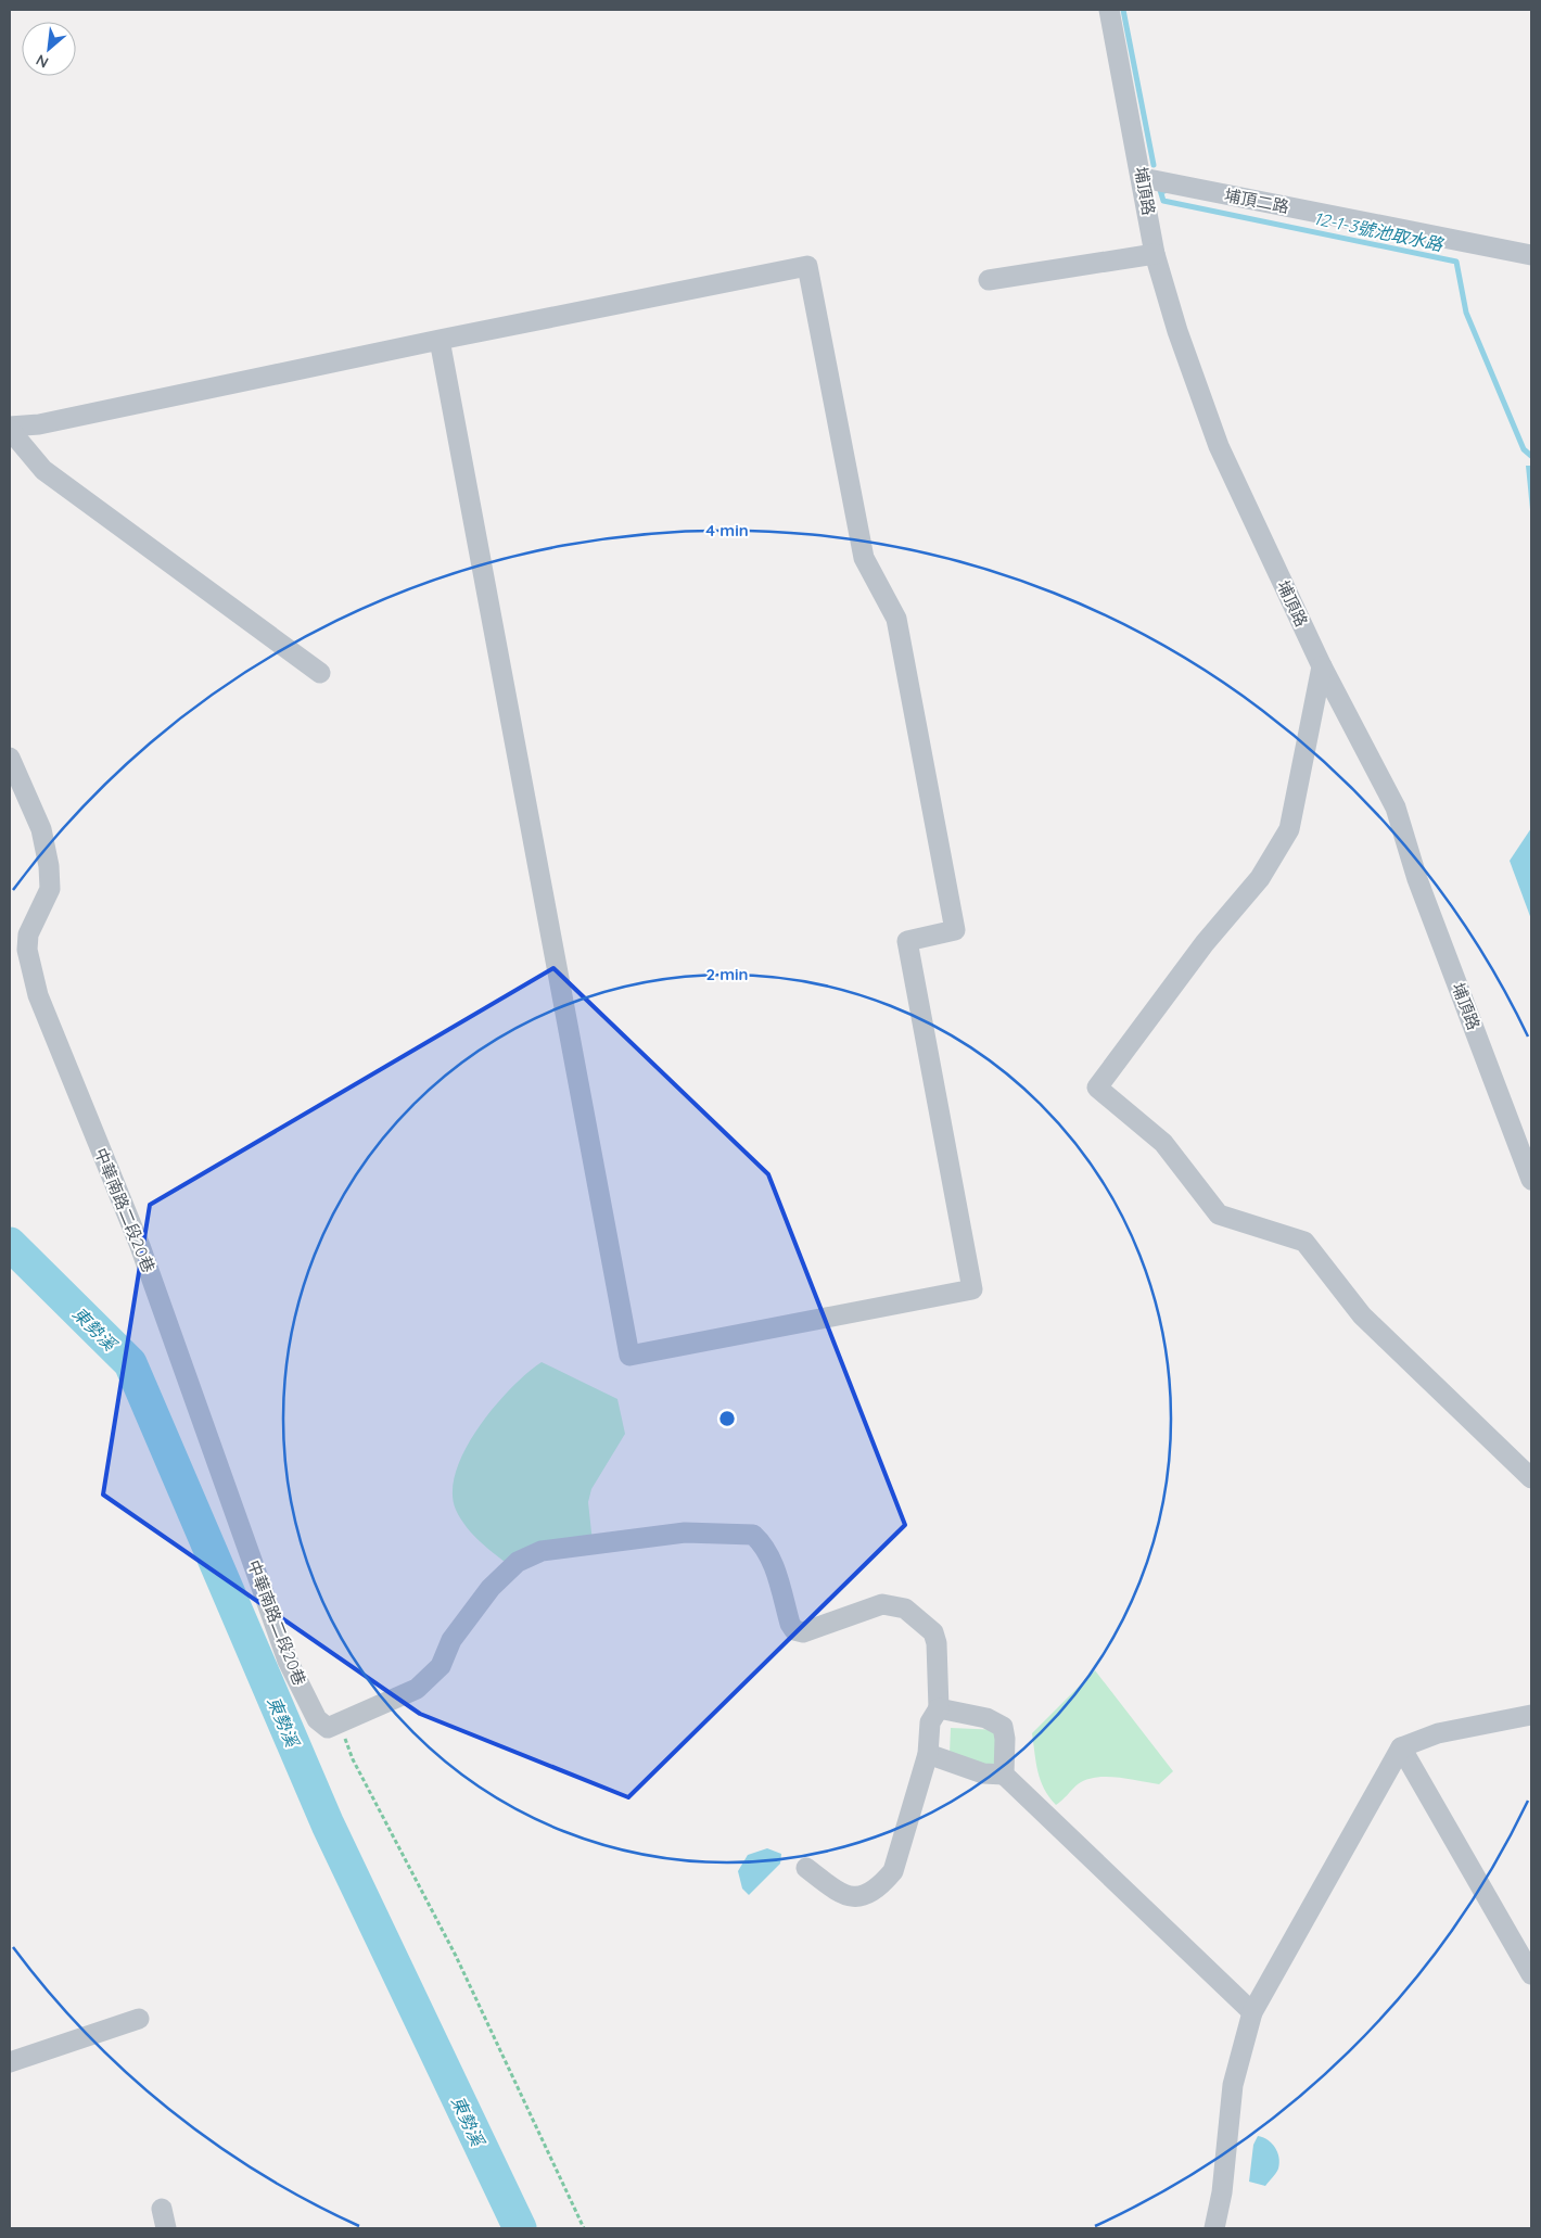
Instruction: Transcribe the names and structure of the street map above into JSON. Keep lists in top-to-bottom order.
{
  "streets": {
    "street": ["埔頂路", "埔頂二路", "中華南路二段20巷"]
  },
  "crossings": [
    ["埔頂路", "埔頂二路"]
  ],
  "water": ["12-1-3號池取水路", "東勢溪"],
  "north": "bottom left",
  "rings": ["4 min", "2 min"]
}
